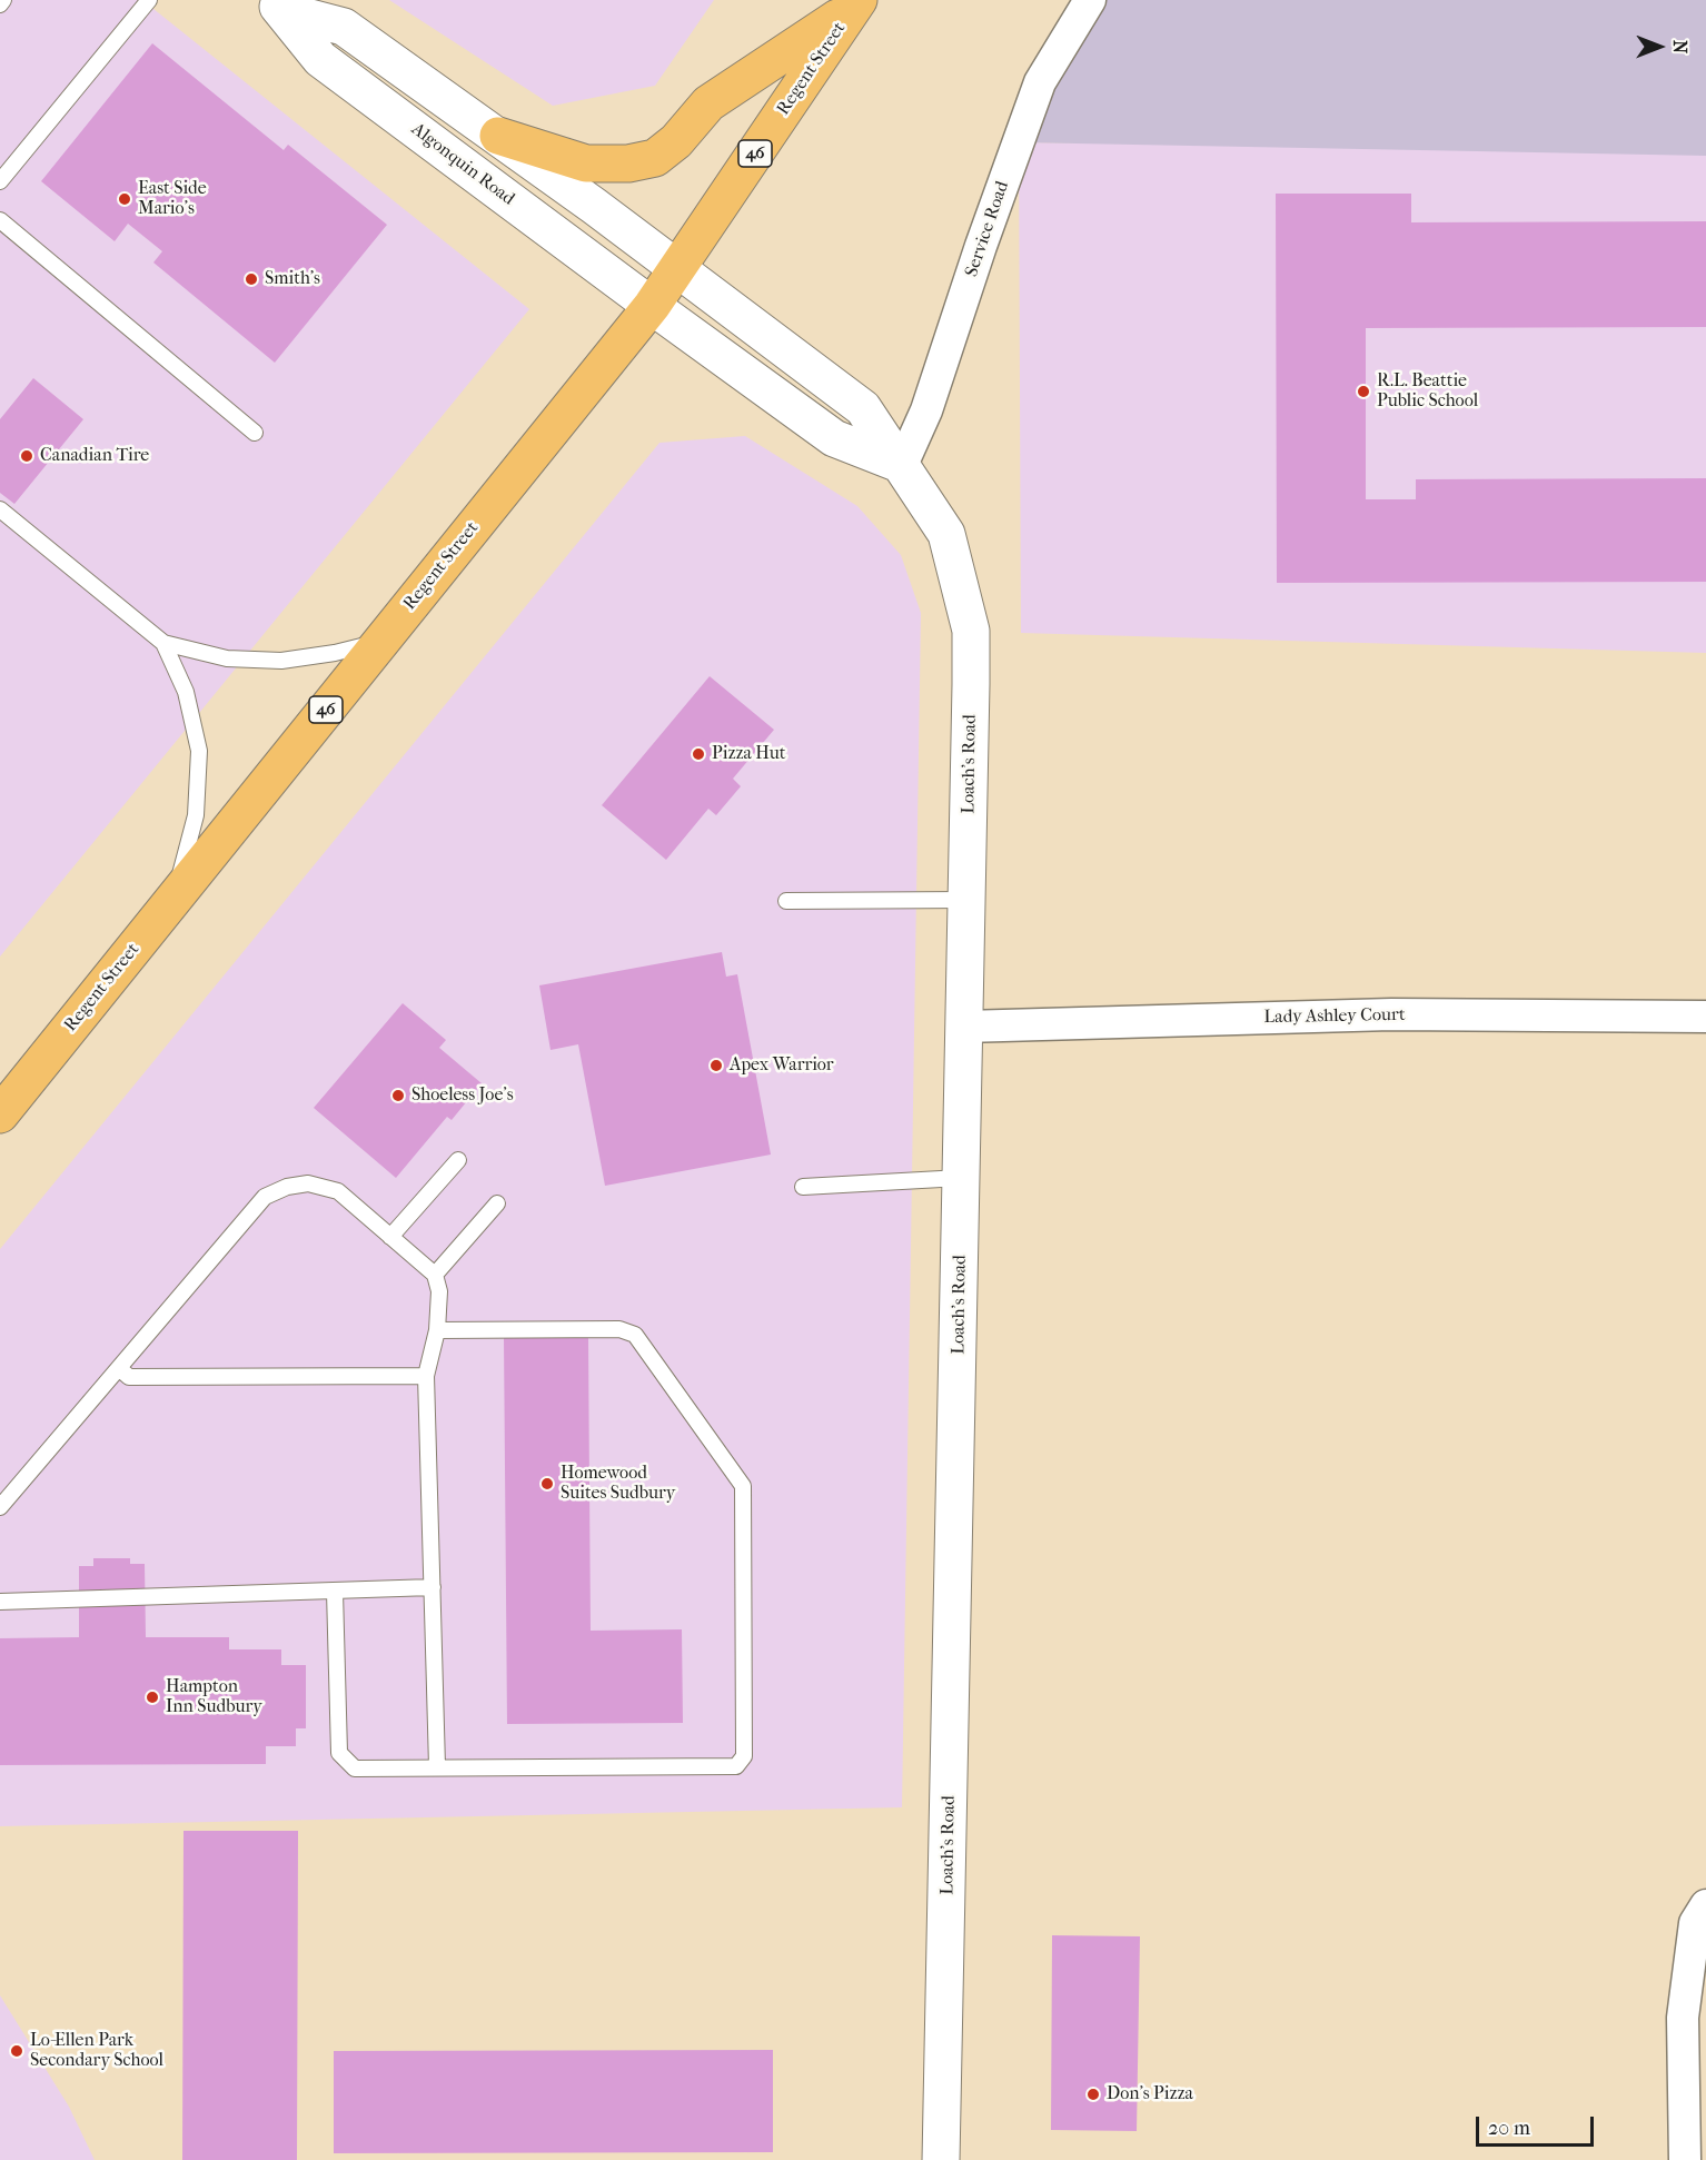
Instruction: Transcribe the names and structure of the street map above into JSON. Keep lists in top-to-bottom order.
{
  "streets": {
    "main road": ["Regent Street", "46"],
    "street": [
      "Algonquin Road",
      "Service Road",
      "Loach's Road",
      "Lady Ashley Court"
    ]
  },
  "crossings": [
    ["Regent Street", "Algonquin Road"],
    ["Regent Street", "Loach's Road"],
    ["Algonquin Road", "Loach's Road"],
    ["Service Road", "Loach's Road"],
    ["Loach's Road", "Lady Ashley Court"]
  ],
  "places": [
    "East Side Mario's",
    "Smith's",
    "R.L. Beattie Public School",
    "Canadian Tire",
    "Pizza Hut",
    "Apex Warrior",
    "Shoeless Joe's",
    "Homewood Suites Sudbury",
    "Hampton Inn Sudbury",
    "Lo-Ellen Park Secondary School",
    "Don's Pizza"
  ],
  "scale_bar": "20 m",
  "north": "right"
}
